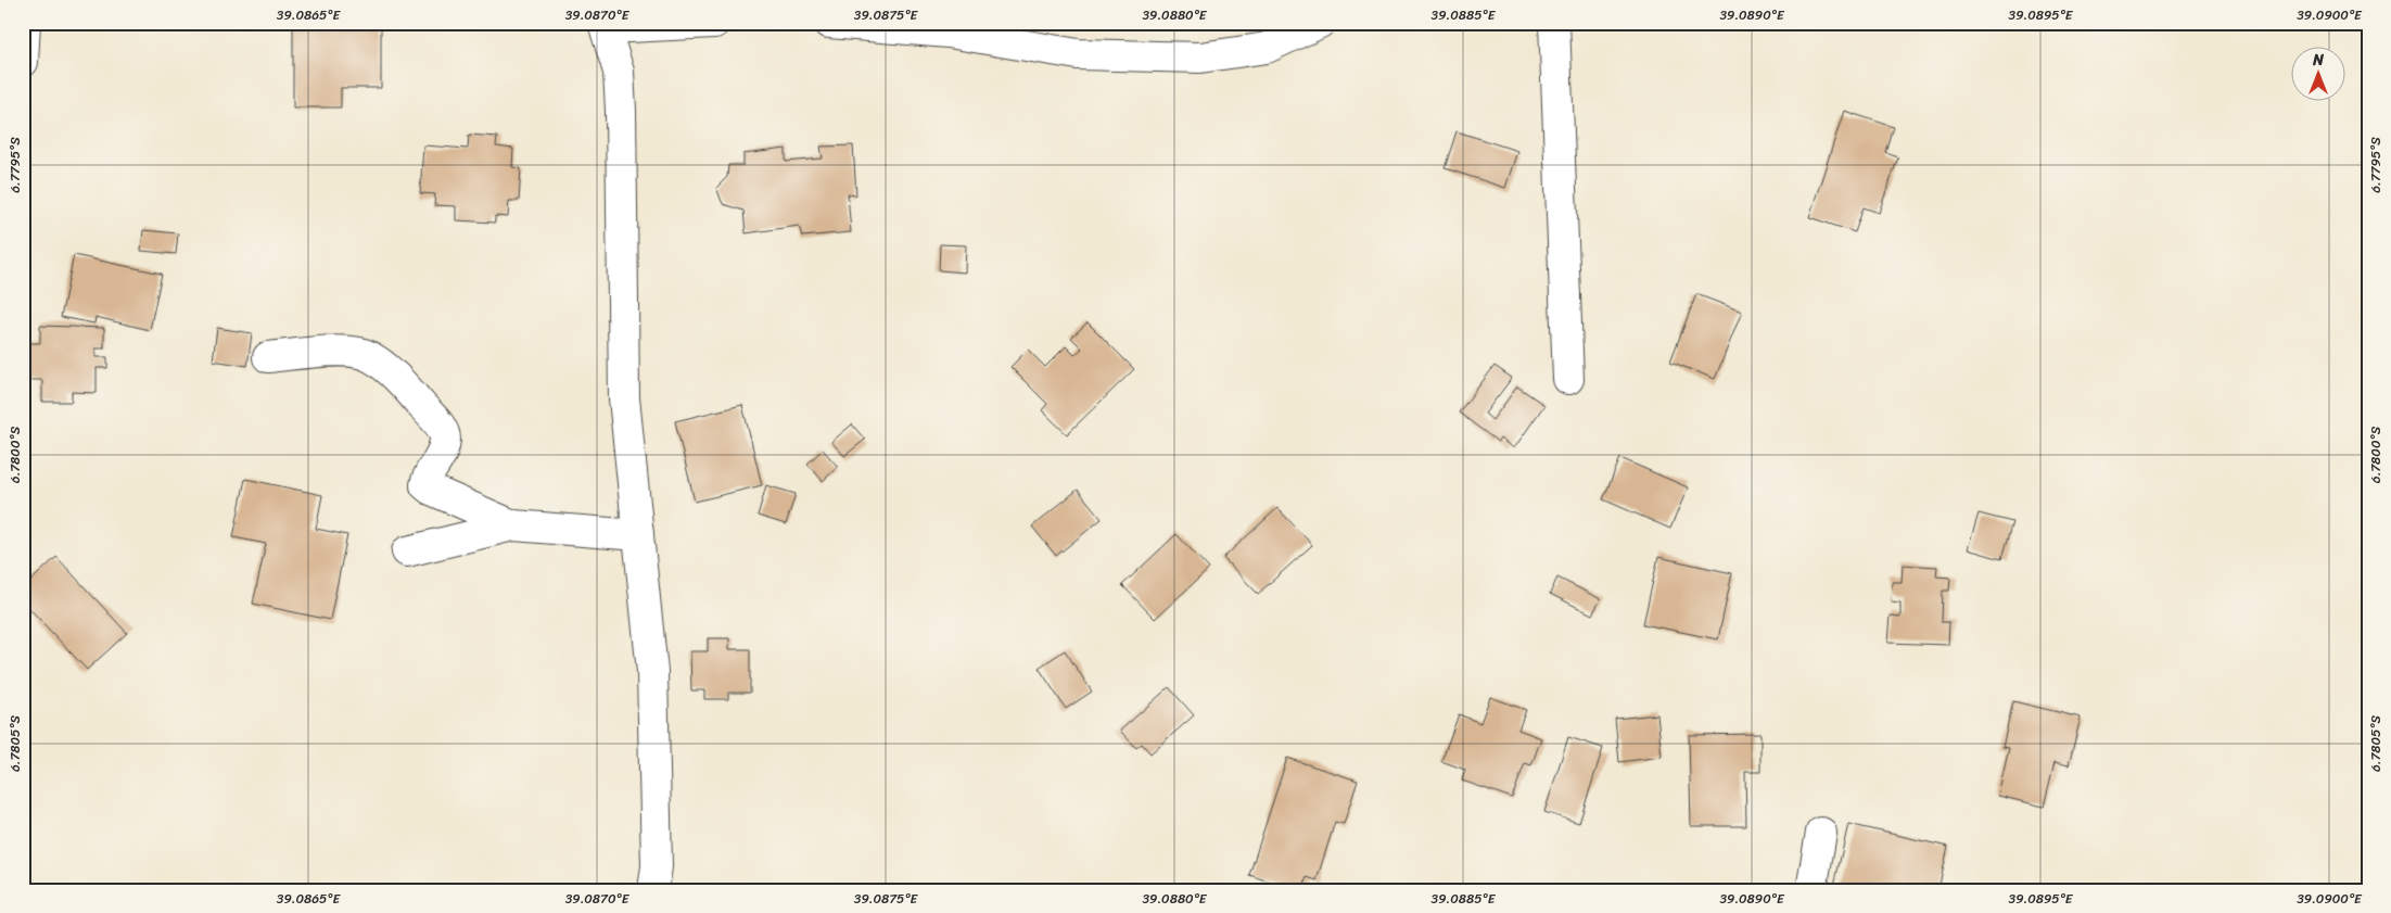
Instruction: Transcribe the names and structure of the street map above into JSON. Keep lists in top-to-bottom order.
{
  "north": "top",
  "coordinates": [
    "39.0865°E",
    "39.0870°E",
    "39.0875°E",
    "39.0880°E",
    "39.0885°E",
    "39.0890°E",
    "39.0895°E",
    "39.0900°E",
    "6.7795°S",
    "6.7800°S",
    "6.7805°S"
  ]
}
